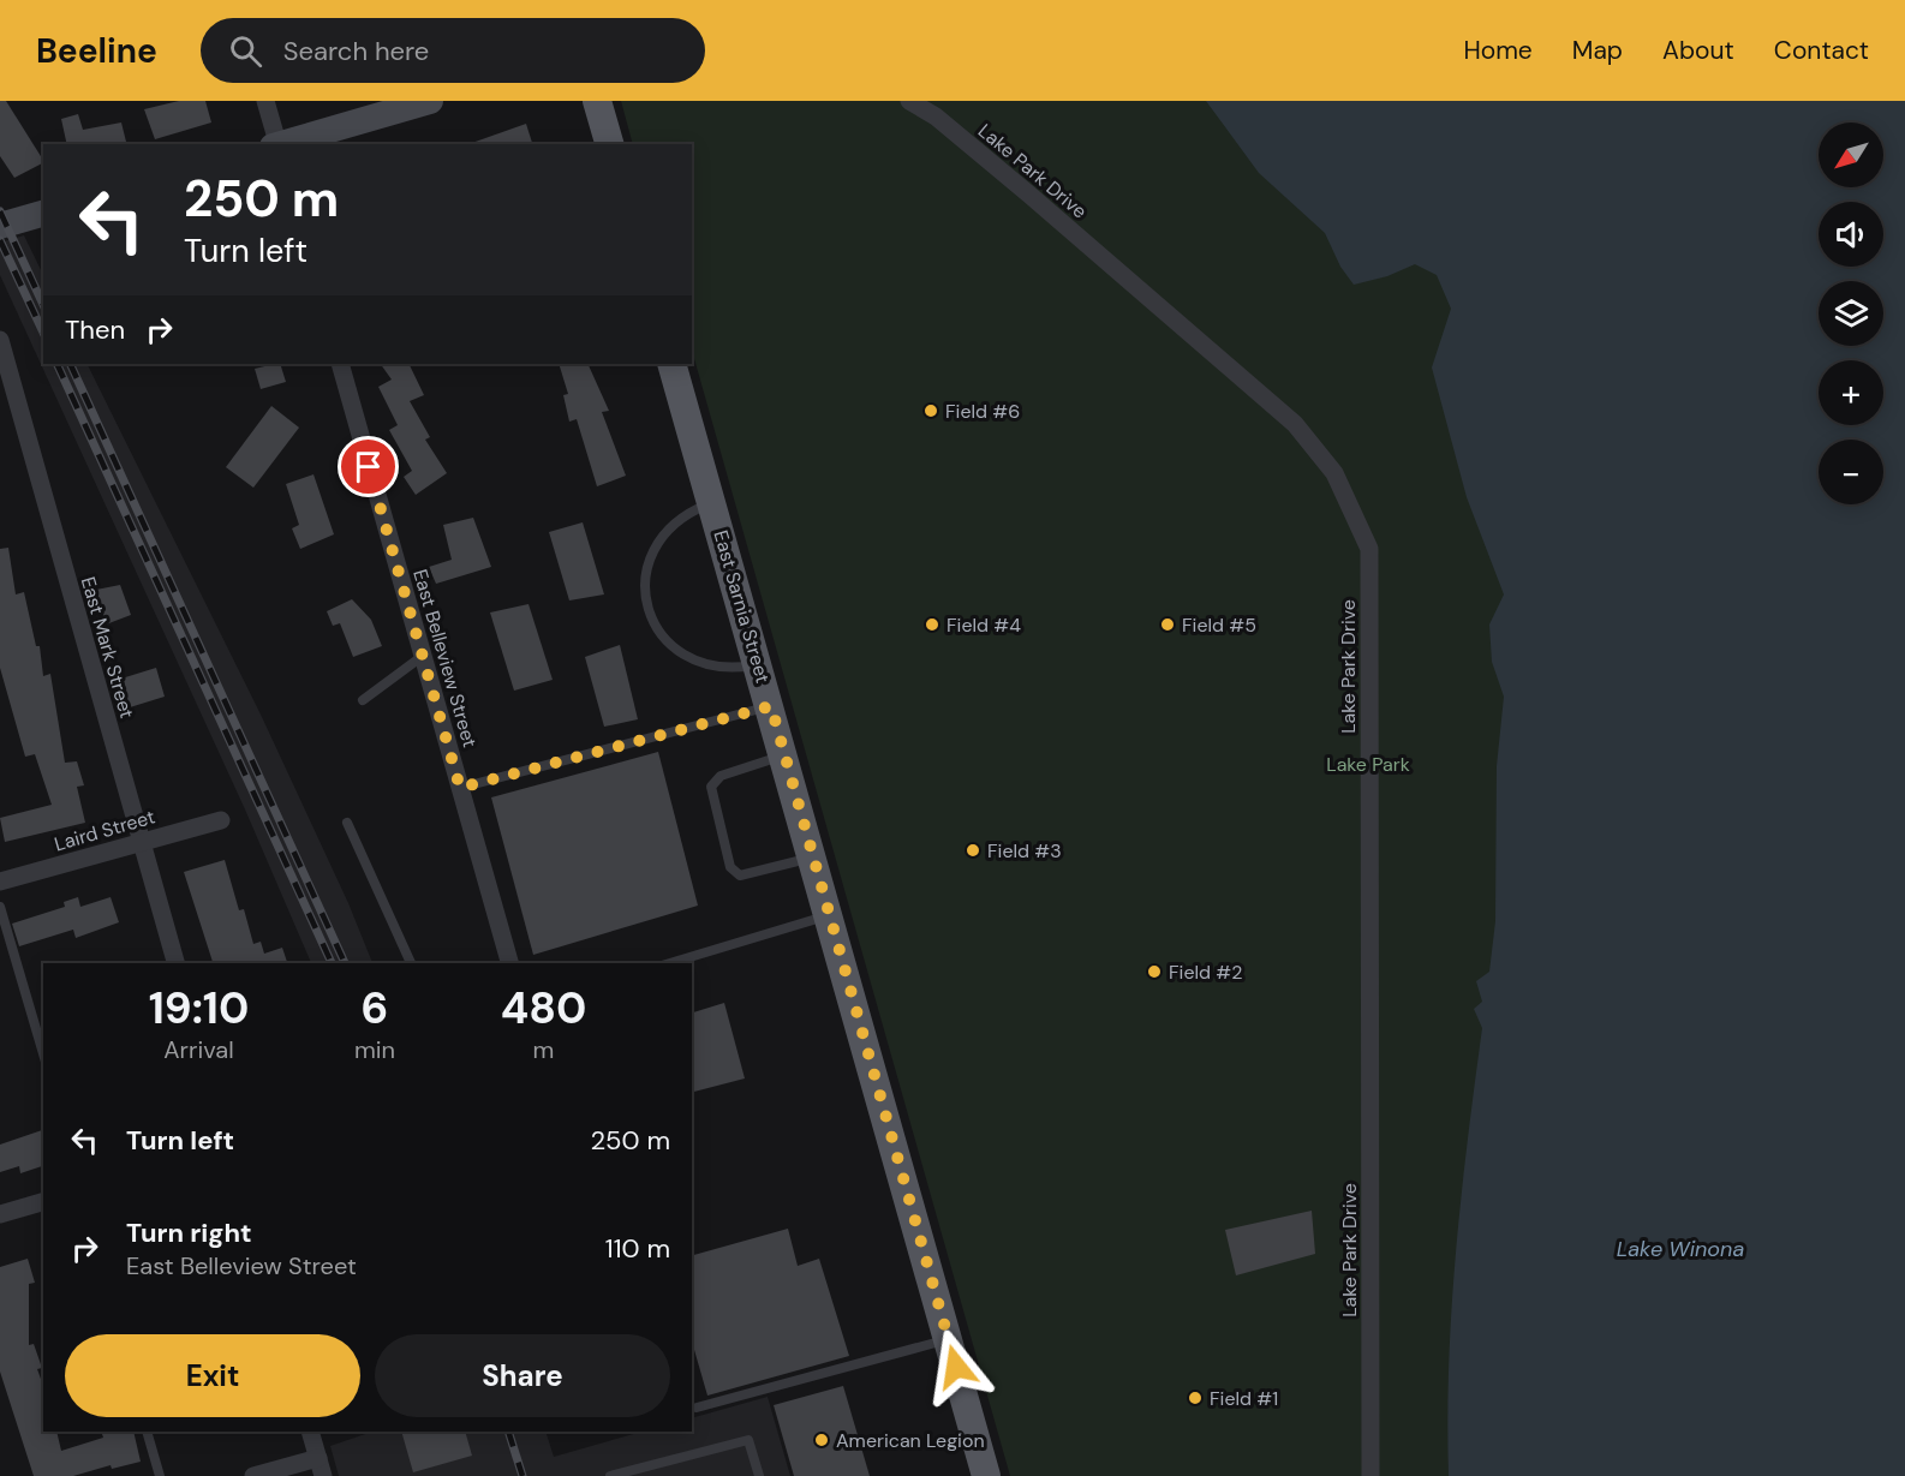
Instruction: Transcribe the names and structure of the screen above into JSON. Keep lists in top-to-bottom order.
{
  "streets": {
    "main road": ["East Sarnia Street"],
    "street": [
      "Lake Park Drive",
      "East Mark Street",
      "East Belleview Street",
      "Laird Street"
    ]
  },
  "crossings": [
    ["East Mark Street", "Laird Street"]
  ],
  "water": ["Lake Winona"],
  "parks": ["Lake Park"],
  "places": [
    "Field #6",
    "Field #4",
    "Field #5",
    "Field #3",
    "Field #2",
    "Field #1",
    "American Legion"
  ],
  "north": "bottom left",
  "page": {
    "header": "Beeline",
    "search": "Search here",
    "nav": [
      "Home",
      "Map",
      "About",
      "Contact"
    ],
    "map_buttons": ["+", "−"],
    "turn": ["250 m", "Turn left"],
    "then": "Then",
    "eta": [
      "19:10",
      "Arrival",
      "6",
      "min",
      "480",
      "m"
    ],
    "list": [
      {
        "name": "Turn left",
        "value": "250 m"
      },
      {
        "name": "Turn right",
        "note": "East Belleview Street",
        "value": "110 m"
      }
    ],
    "buttons": ["Exit", "Share"]
  }
}
